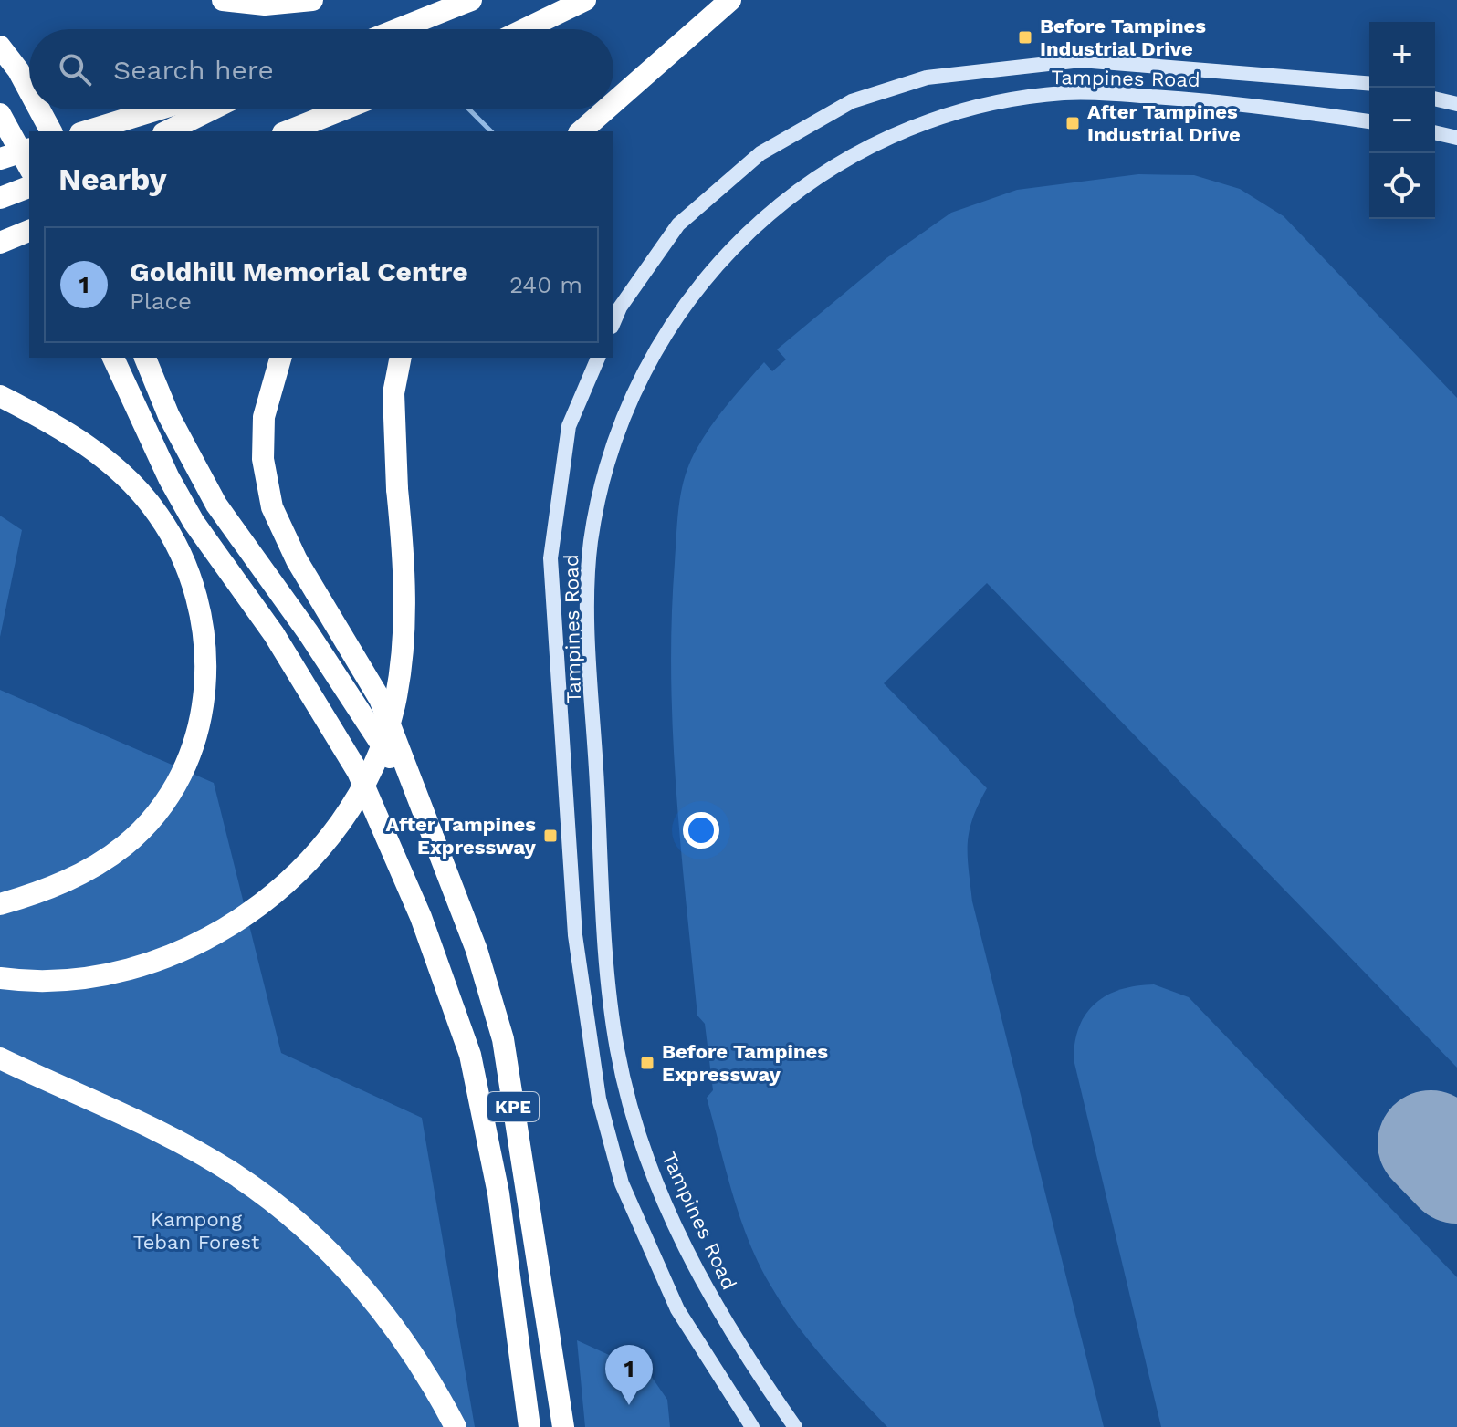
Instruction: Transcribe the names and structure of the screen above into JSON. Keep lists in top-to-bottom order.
{
  "streets": {
    "highway": ["KPE"],
    "main road": ["Tampines Road"]
  },
  "parks": ["Kampong Teban Forest"],
  "places": {
    "transit": [
      "Before Tampines Industrial Drive",
      "After Tampines Industrial Drive",
      "After Tampines Expressway",
      "Before Tampines Expressway"
    ]
  },
  "page": {
    "map_buttons": ["+", "−"],
    "search": "Search here",
    "heading": "Nearby",
    "list": [
      {
        "mark": "1",
        "name": "Goldhill Memorial Centre",
        "note": "Place",
        "value": "240 m"
      }
    ],
    "pins": "1"
  }
}
